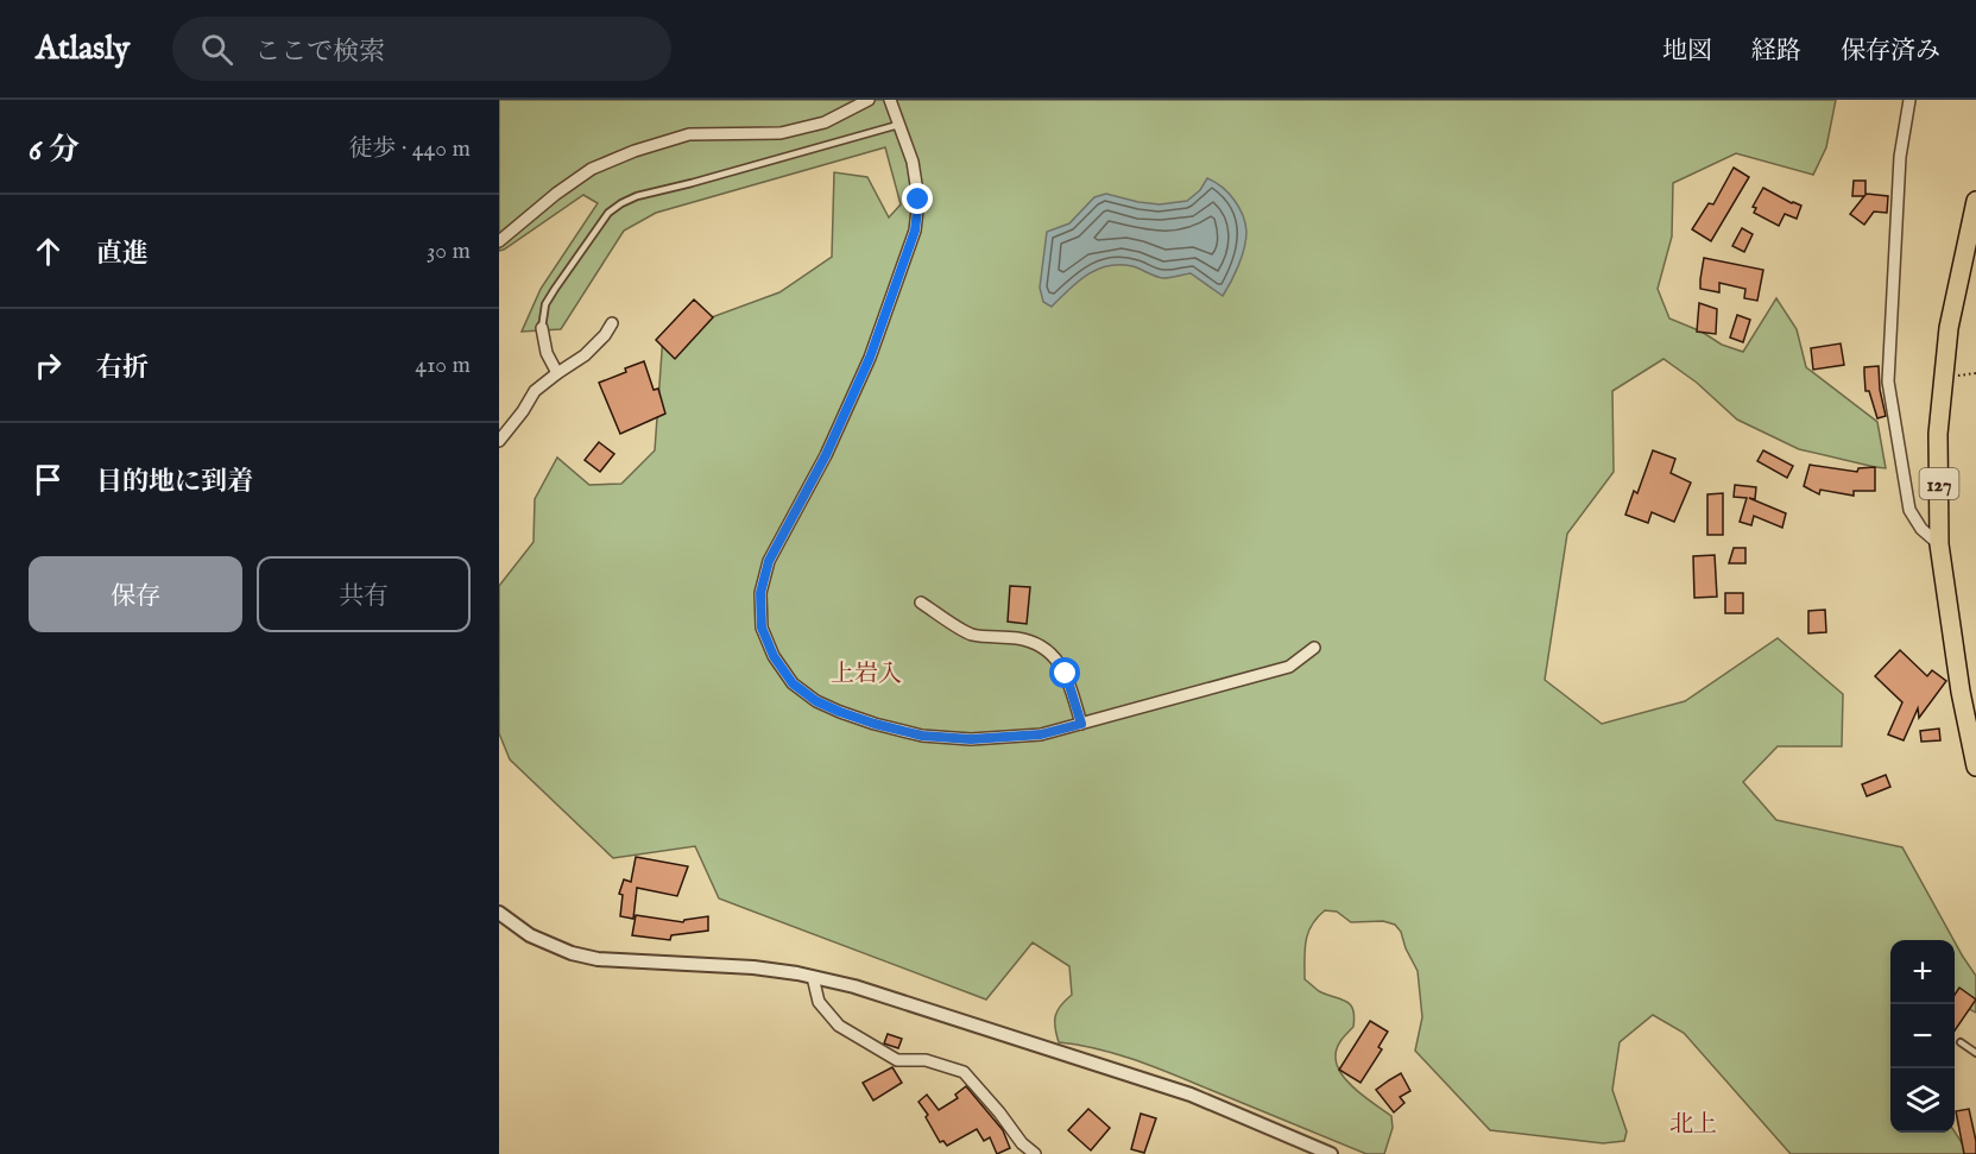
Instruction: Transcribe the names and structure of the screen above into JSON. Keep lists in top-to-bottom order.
{
  "streets": {
    "highway": ["127"]
  },
  "districts": ["上岩入", "北上"],
  "page": {
    "header": "Atlasly",
    "search": "ここで検索",
    "nav": ["地図", "経路", "保存済み"],
    "heading": ["6 分", "徒歩 · 440 m"],
    "list": [
      ["直進", "30 m"],
      ["右折", "410 m"],
      "目的地に到着"
    ],
    "buttons": ["保存", "共有"],
    "map_buttons": ["+", "−"]
  }
}
